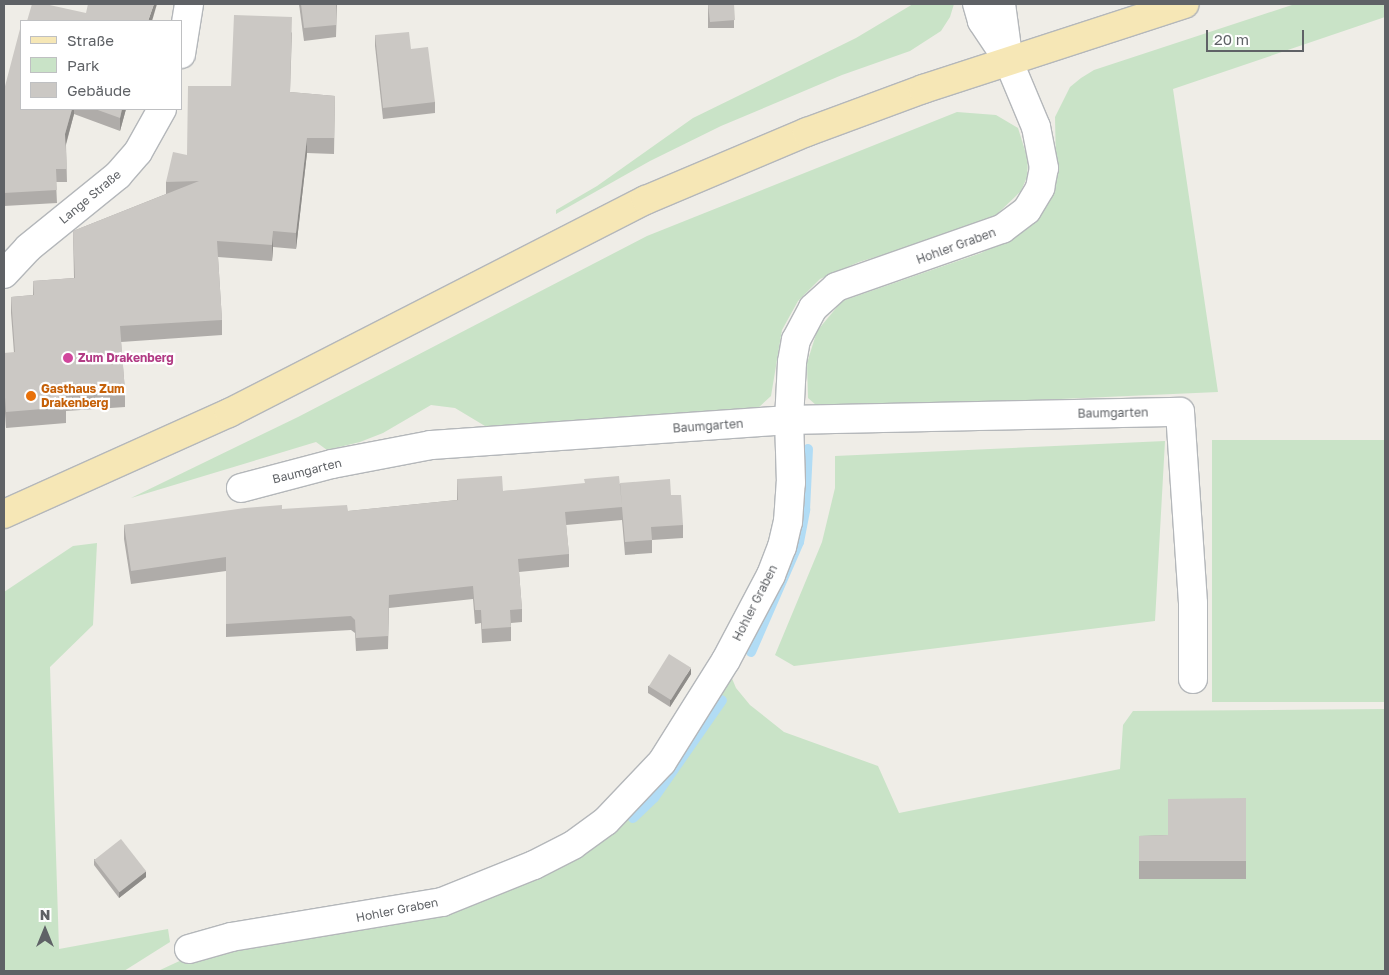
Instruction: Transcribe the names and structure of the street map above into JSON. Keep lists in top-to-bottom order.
{
  "streets": {
    "street": ["Lange Straße", "Hohler Graben", "Baumgarten"]
  },
  "crossings": [
    ["Hohler Graben", "Baumgarten"]
  ],
  "places": ["Zum Drakenberg", "Gasthaus Zum Drakenberg"],
  "legend": ["Straße", "Park", "Gebäude"],
  "scale_bar": "20 m",
  "north": "top"
}
